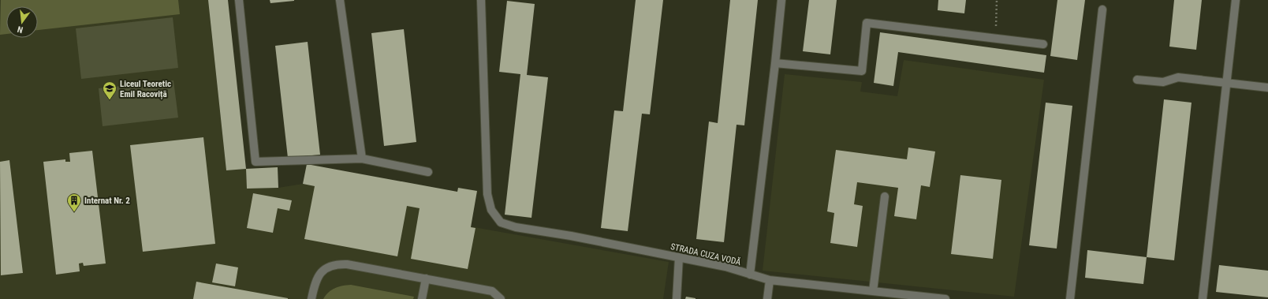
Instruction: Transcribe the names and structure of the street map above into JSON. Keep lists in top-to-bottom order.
{
  "streets": {
    "street": ["STRADA CUZA VODĂ"]
  },
  "places": {
    "school or university": ["Liceul Teoretic Emil Racoviță"],
    "building": ["Internat Nr. 2"]
  },
  "north": "bottom"
}
